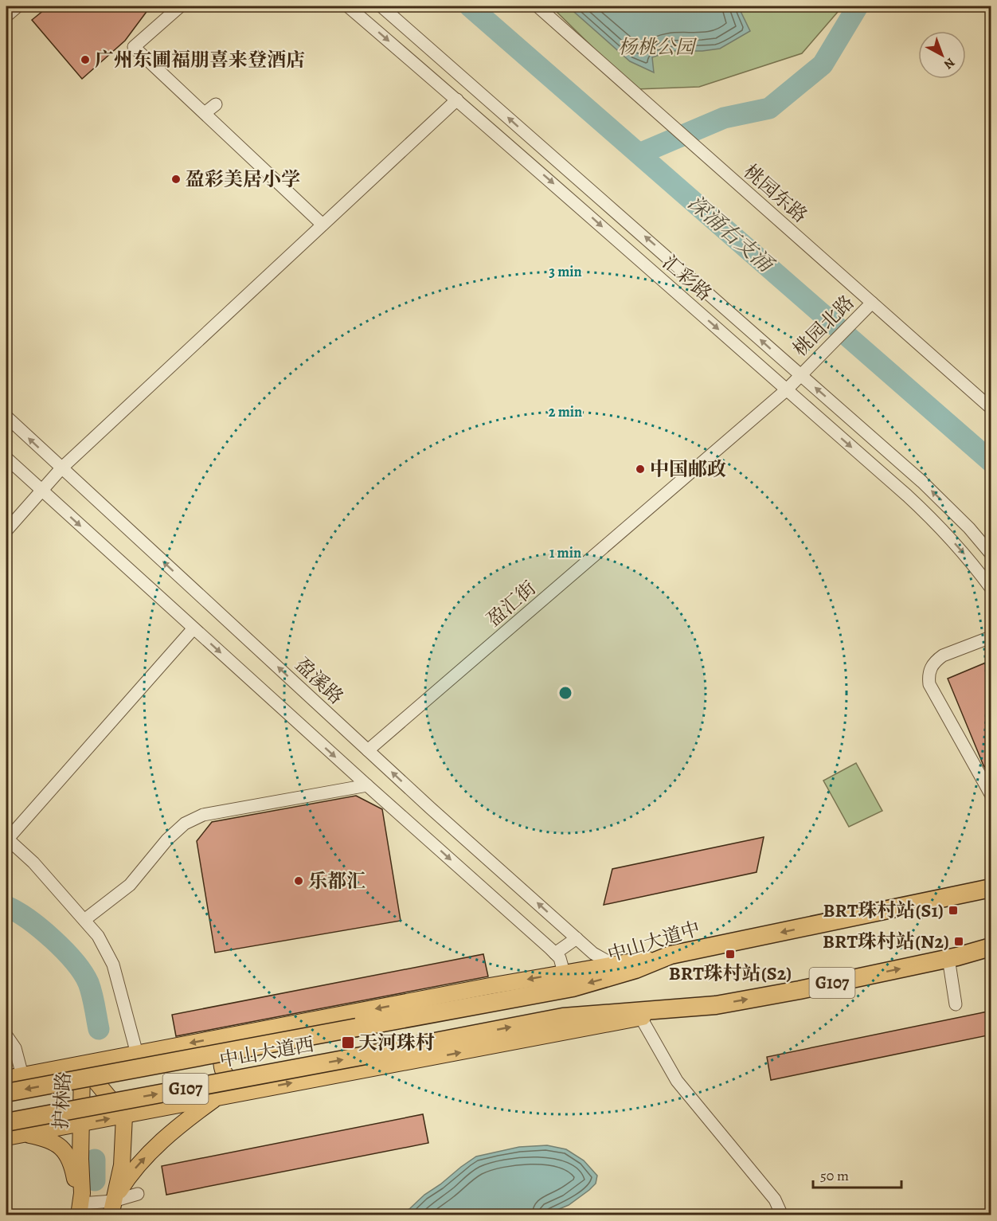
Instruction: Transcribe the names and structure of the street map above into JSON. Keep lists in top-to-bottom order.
{
  "streets": {
    "highway": ["中山大道中", "G107", "中山大道西"],
    "main road": ["护林路"],
    "street": [
      "桃园东路",
      "汇彩路",
      "桃园北路",
      "盈汇街",
      "盈溪路"
    ]
  },
  "crossings": [
    ["桃园东路", "桃园北路"],
    ["汇彩路", "桃园北路"],
    ["汇彩路", "盈汇街"],
    ["桃园北路", "盈汇街"],
    ["盈汇街", "盈溪路"],
    ["中山大道中", "中山大道西"],
    ["G107", "中山大道西"]
  ],
  "water": ["深涌右支涌"],
  "parks": ["杨桃公园"],
  "places": {
    "other": [
      "广州东圃福朋喜来登酒店",
      "盈彩美居小学",
      "中国邮政",
      "乐都汇"
    ],
    "transit": [
      "BRT珠村站(S1)",
      "BRT珠村站(N2)",
      "BRT珠村站(S2)",
      "天河珠村"
    ]
  },
  "scale_bar": "50 m",
  "north": "bottom right",
  "rings": ["3 min", "2 min", "1 min"]
}
